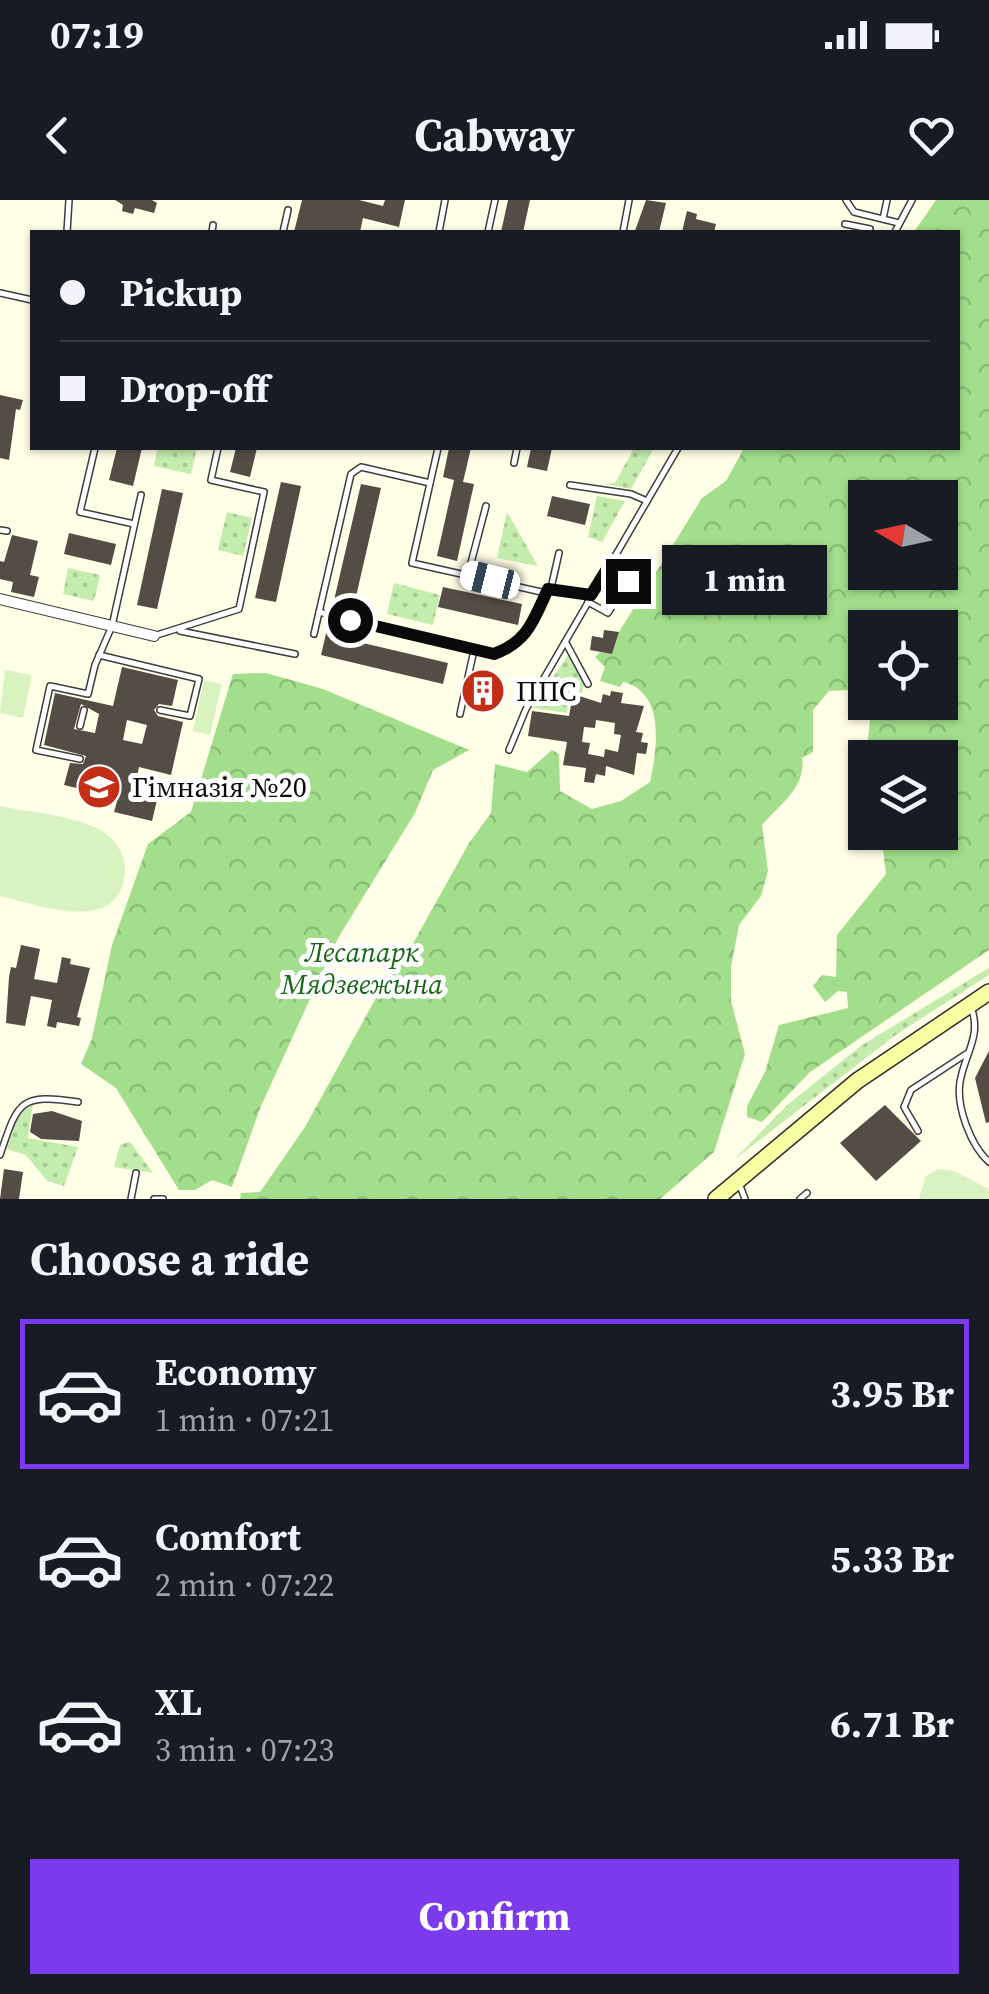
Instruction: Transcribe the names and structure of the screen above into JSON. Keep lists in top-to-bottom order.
{
  "parks": ["Лесапарк Мядзвежына"],
  "places": {
    "building": ["ППС"],
    "school or university": ["Гімназія №20"]
  },
  "north": "left",
  "page": {
    "status": "07:19",
    "header": "Cabway",
    "banner": ["Pickup", "Drop-off"],
    "bubble": "1 min",
    "heading": "Choose a ride",
    "list": [
      {
        "name": "Economy",
        "note": "1 min · 07:21",
        "value": "3.95 Br"
      },
      {
        "name": "Comfort",
        "note": "2 min · 07:22",
        "value": "5.33 Br"
      },
      {
        "name": "XL",
        "note": "3 min · 07:23",
        "value": "6.71 Br"
      }
    ],
    "buttons": "Confirm"
  }
}
